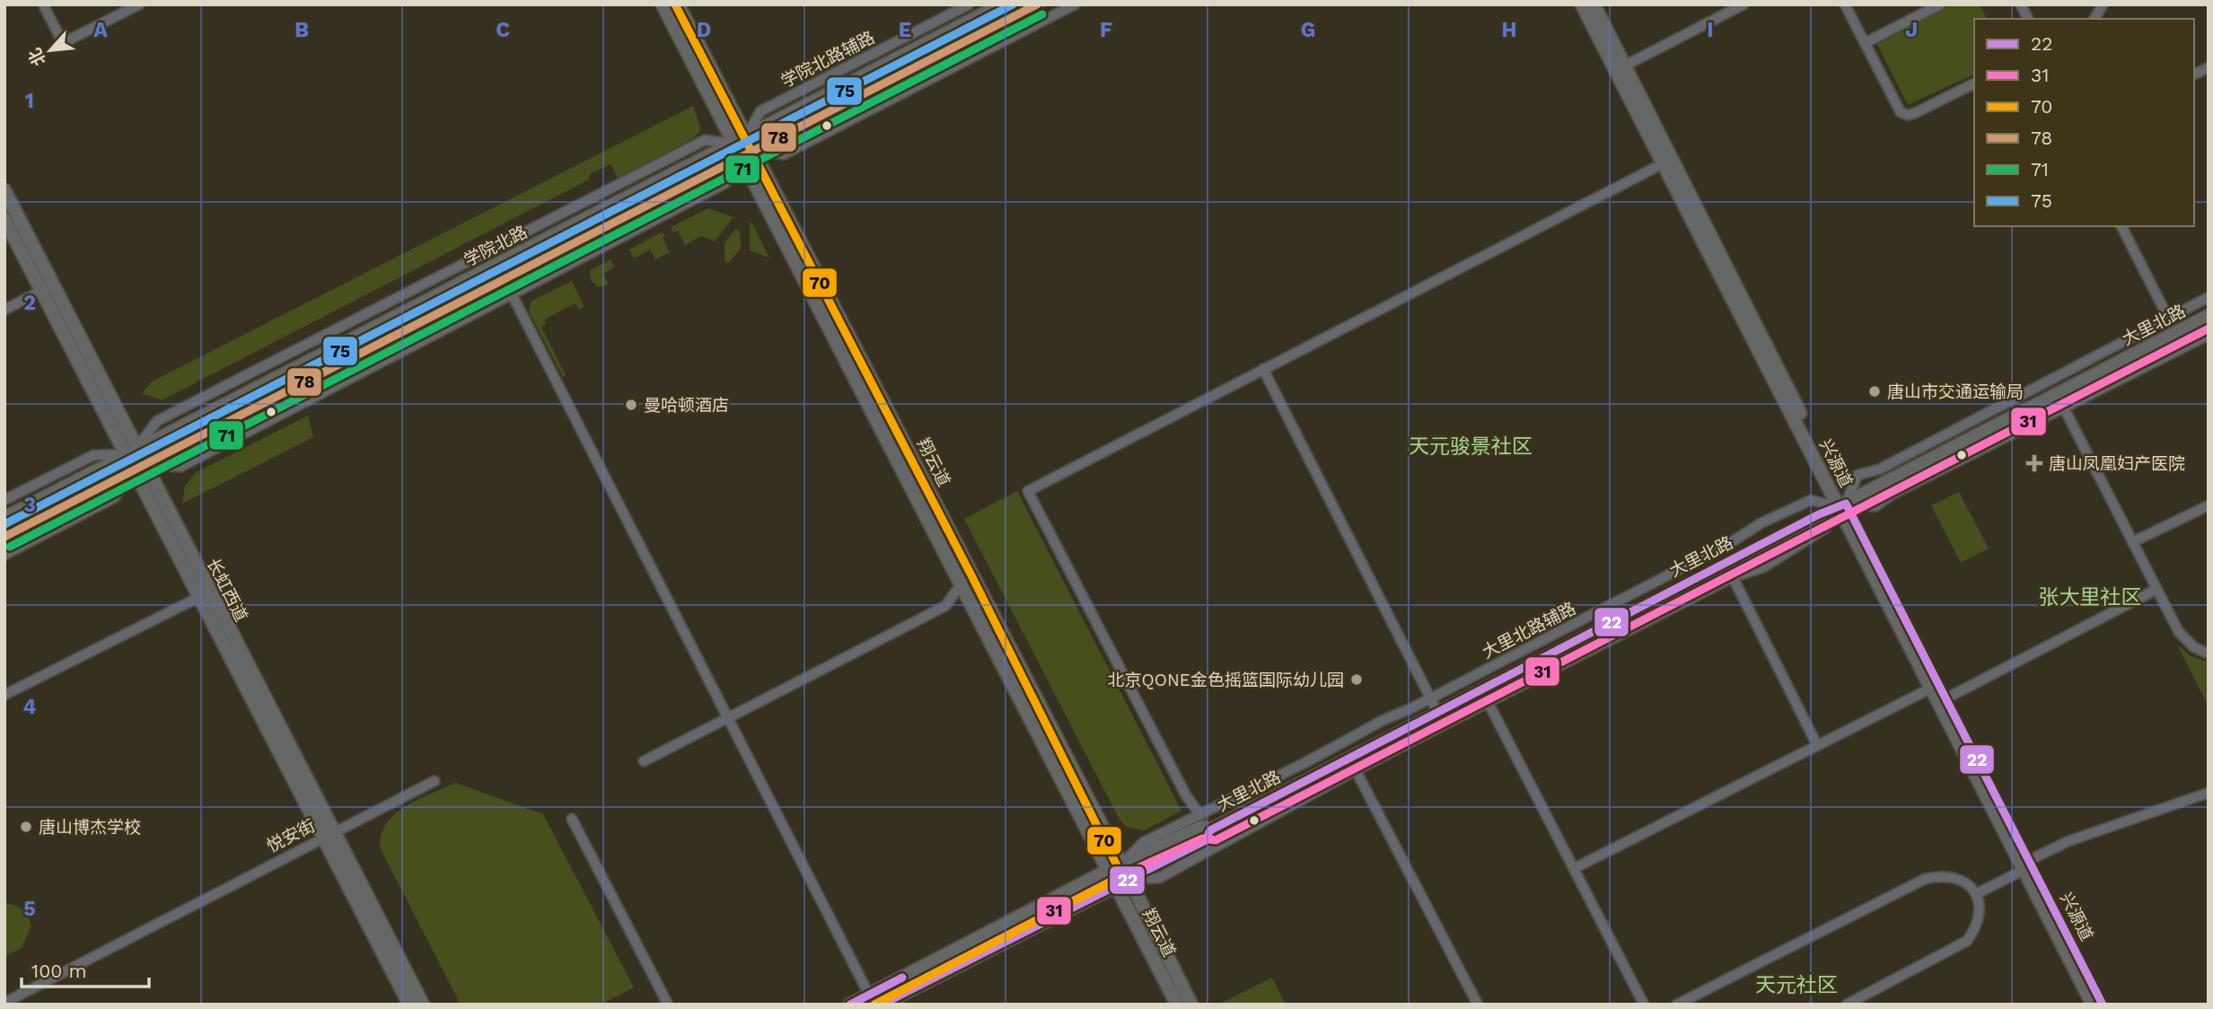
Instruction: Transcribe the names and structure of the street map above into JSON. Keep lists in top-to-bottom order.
{
  "streets": {
    "main road": [
      "学院北路",
      "大里北路",
      "翔云道",
      "兴源道",
      "长虹西道"
    ],
    "street": ["学院北路辅路", "大里北路辅路", "悦安街"]
  },
  "crossings": [
    ["学院北路辅路", "学院北路"],
    ["学院北路", "翔云道"],
    ["学院北路", "长虹西道"],
    ["大里北路", "翔云道"],
    ["大里北路", "兴源道"],
    ["大里北路", "大里北路辅路"],
    ["翔云道", "大里北路辅路"],
    ["兴源道", "大里北路辅路"],
    ["长虹西道", "悦安街"]
  ],
  "districts": ["天元骏景社区", "张大里社区", "天元社区"],
  "places": {
    "other": [
      "唐山市交通运输局",
      "曼哈顿酒店",
      "北京QONE金色摇篮国际幼儿园",
      "唐山博杰学校"
    ],
    "health": ["唐山凤凰妇产医院"]
  },
  "lines": [
    "transit line 70",
    "transit line 78",
    "transit line 75",
    "transit line 71",
    "transit line 31",
    "transit line 22"
  ],
  "legend": [
    "22",
    "31",
    "70",
    "78",
    "71",
    "75"
  ],
  "scale_bar": "100 m",
  "north": "bottom left",
  "grid": {
    "columns": [
      "A",
      "B",
      "C",
      "D",
      "E",
      "F",
      "G",
      "H",
      "I",
      "J"
    ],
    "rows": [
      "1",
      "2",
      "3",
      "4",
      "5"
    ]
  }
}
